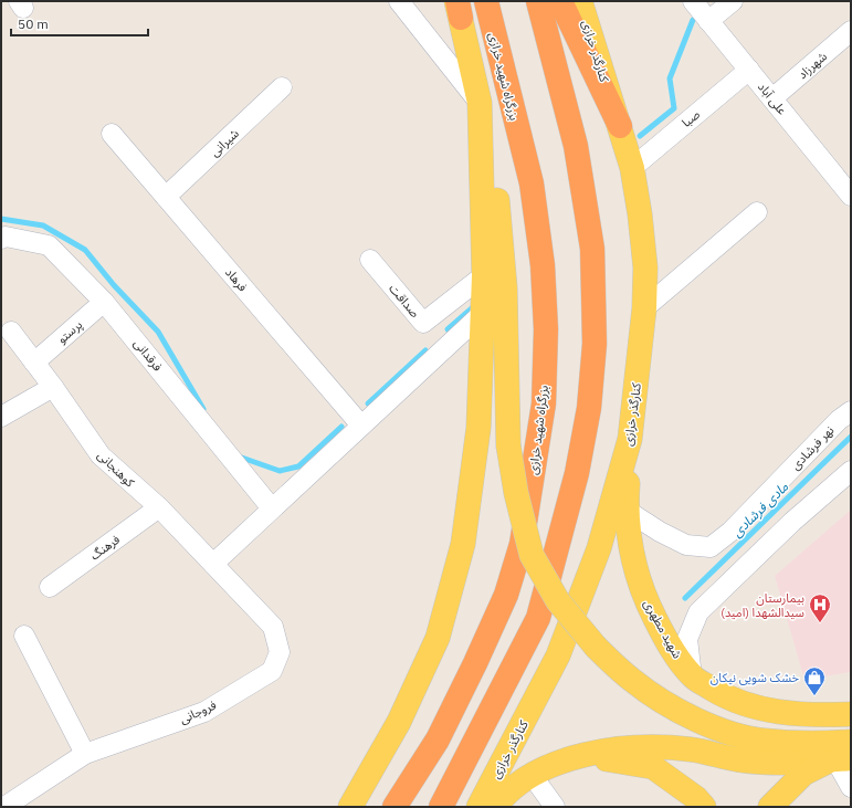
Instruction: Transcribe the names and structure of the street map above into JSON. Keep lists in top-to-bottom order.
{
  "streets": {
    "highway": ["بزرگراه شهید خرازی"],
    "main road": ["کنارگذر خرازی", "شهید مطهری"],
    "street": [
      "شهرزاد",
      "علی آباد",
      "صبا",
      "شیرانی",
      "فرهاد",
      "صداقت",
      "پرستو",
      "فرقدانی",
      "نهر فرشادی",
      "کوهنجانی",
      "فرهنگ",
      "فروجانی"
    ]
  },
  "crossings": [
    ["کنارگذر خرازی", "صبا"],
    ["کنارگذر خرازی", "شهید مطهری"],
    ["شهرزاد", "علی آباد"],
    ["علی آباد", "صبا"],
    ["شیرانی", "فرهاد"],
    ["پرستو", "فرقدانی"],
    ["پرستو", "کوهنجانی"],
    ["نهر فرشادی", "شهید مطهری"],
    ["کوهنجانی", "فرهنگ"],
    ["کوهنجانی", "فروجانی"]
  ],
  "water": ["مادی فرشادی"],
  "places": {
    "hospital": ["بیمارستان سیدالشهدا (امید)"],
    "shop": ["خشک شویی نیکان"]
  },
  "scale_bar": "50 m"
}
